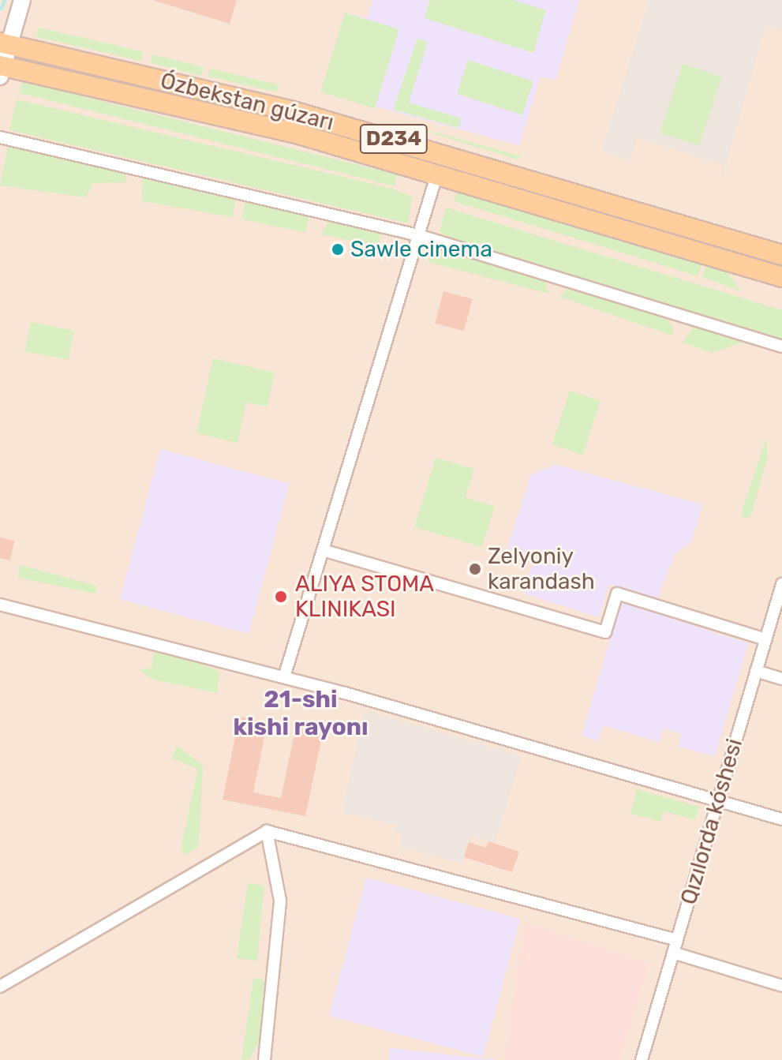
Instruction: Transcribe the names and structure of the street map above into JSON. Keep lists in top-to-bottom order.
{
  "streets": {
    "main road": ["Ózbekstan gúzarı", "D234"],
    "street": ["Qızılorda kóshesi"]
  },
  "districts": ["21-shi kishi rayonı"],
  "places": ["Sawle cinema", "Zelyoniy karandash", "ALIYA STOMA KLINIKASI"]
}
